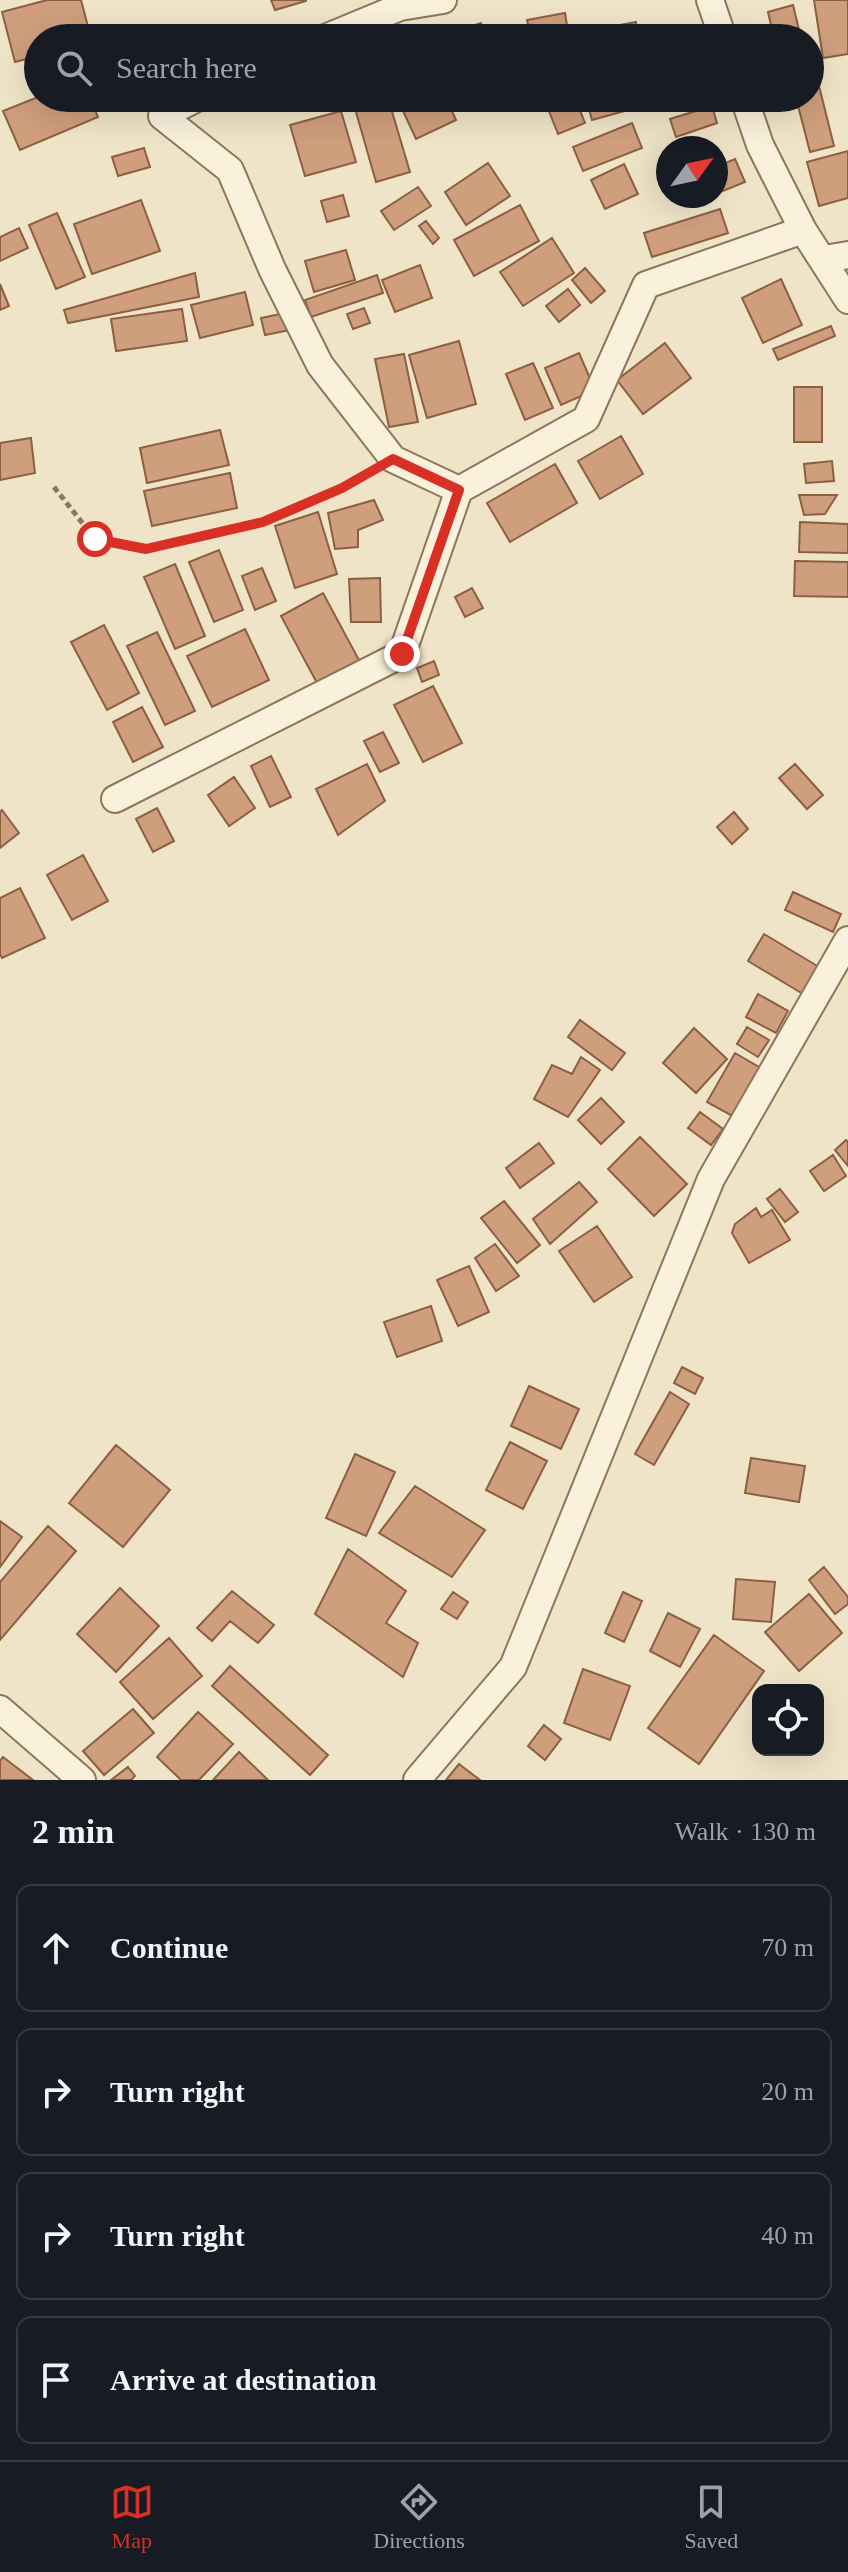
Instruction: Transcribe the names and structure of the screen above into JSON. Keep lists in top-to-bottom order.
{
  "north": "top right",
  "page": {
    "search": "Search here",
    "heading": ["2 min", "Walk · 130 m"],
    "list": [
      ["Continue", "70 m"],
      ["Turn right", "20 m"],
      ["Turn right", "40 m"],
      "Arrive at destination"
    ],
    "nav": ["Map", "Directions", "Saved"]
  }
}
